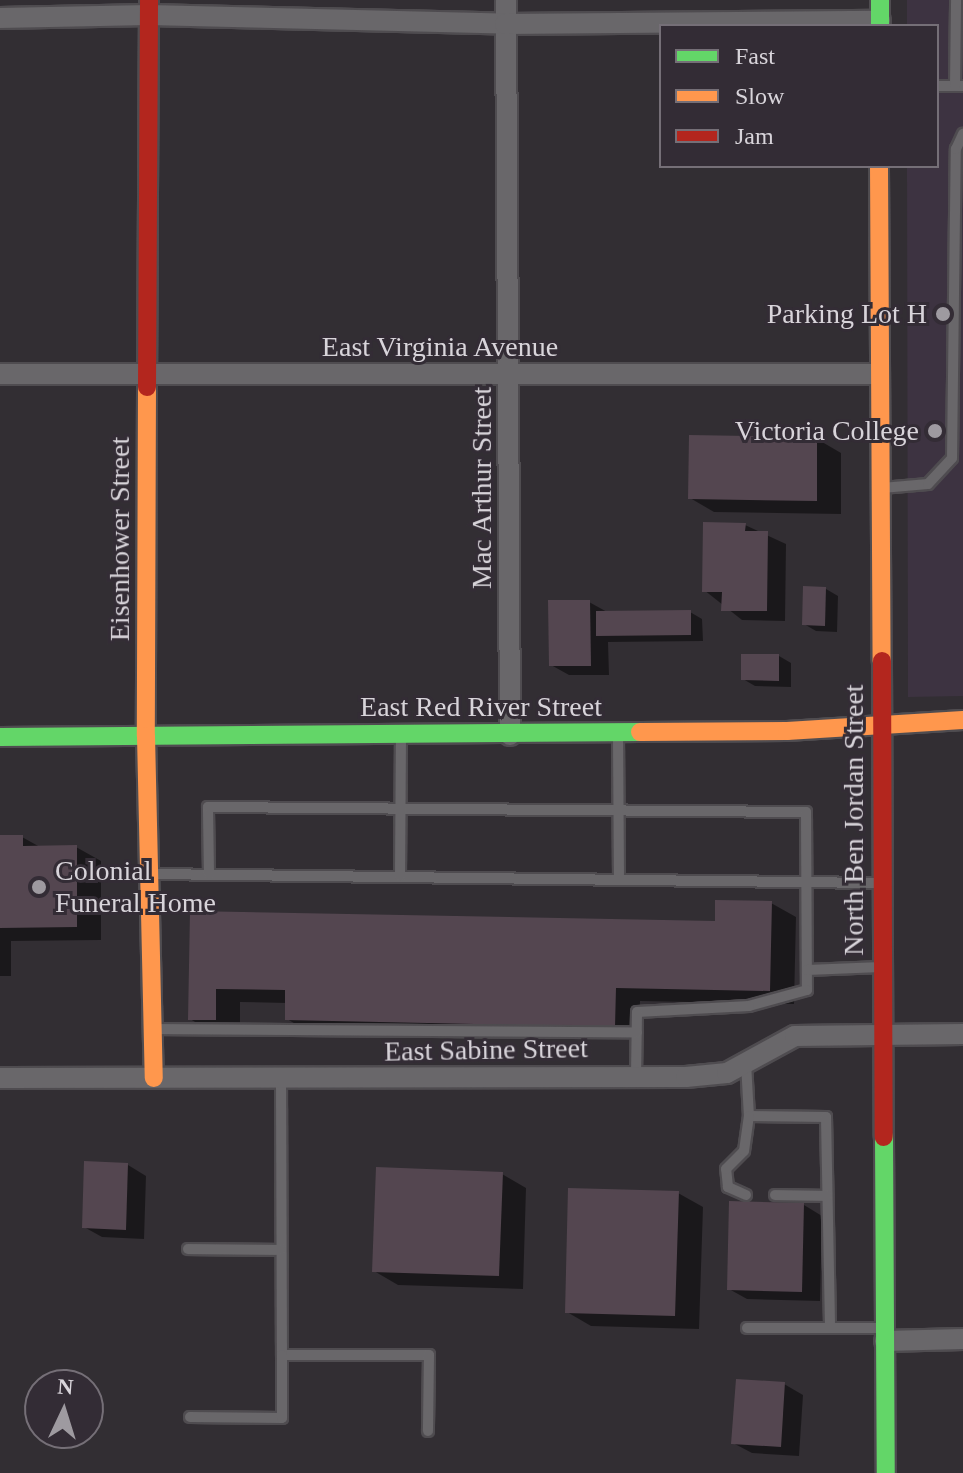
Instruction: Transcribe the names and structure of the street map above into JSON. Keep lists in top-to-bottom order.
{
  "streets": {
    "street": [
      "East Virginia Avenue",
      "Mac Arthur Street",
      "Eisenhower Street",
      "East Red River Street",
      "North Ben Jordan Street",
      "East Sabine Street"
    ]
  },
  "crossings": [
    ["East Virginia Avenue", "Mac Arthur Street"],
    ["East Virginia Avenue", "Eisenhower Street"],
    ["East Virginia Avenue", "North Ben Jordan Street"],
    ["Mac Arthur Street", "East Red River Street"],
    ["Eisenhower Street", "East Red River Street"],
    ["Eisenhower Street", "East Sabine Street"],
    ["East Red River Street", "North Ben Jordan Street"],
    ["North Ben Jordan Street", "East Sabine Street"]
  ],
  "places": ["Parking Lot H", "Victoria College", "Colonial Funeral Home"],
  "legend": ["Fast", "Slow", "Jam"],
  "north": "top"
}
